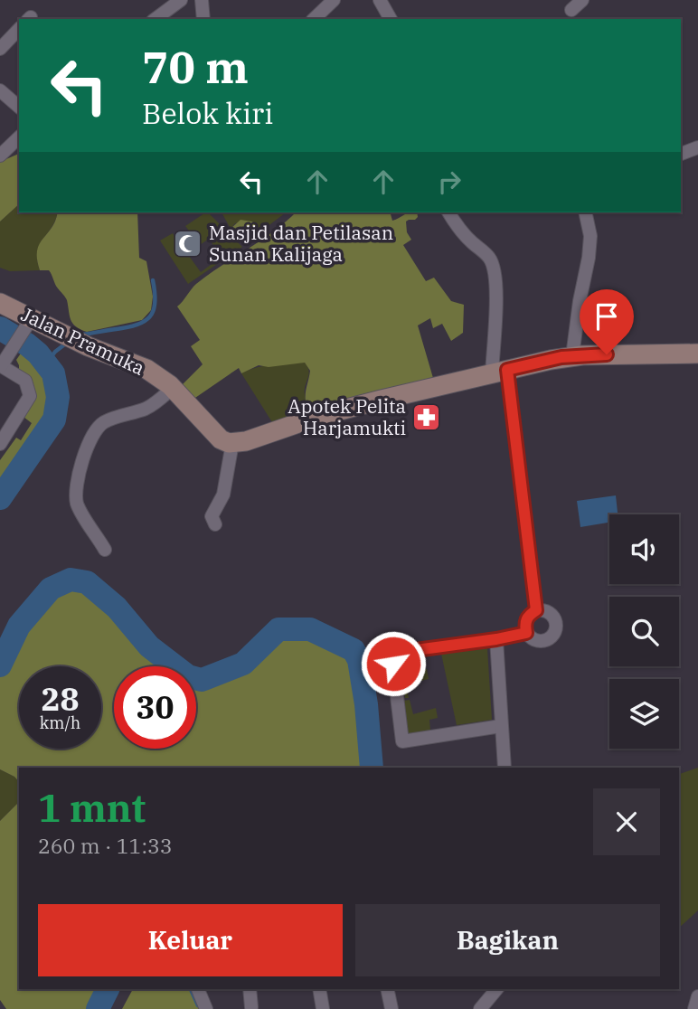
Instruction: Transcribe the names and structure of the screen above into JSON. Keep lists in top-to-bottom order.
{
  "streets": {
    "street": ["Jalan Pramuka"]
  },
  "places": {
    "mosque": ["Masjid dan Petilasan Sunan Kalijaga"],
    "pharmacy": ["Apotek Pelita Harjamukti"]
  },
  "page": {
    "turn": ["70 m", "Belok kiri"],
    "speed": "28 km/h",
    "limit": "30",
    "heading": ["1 mnt", "260 m · 11:33"],
    "buttons": ["Keluar", "Bagikan"]
  }
}
